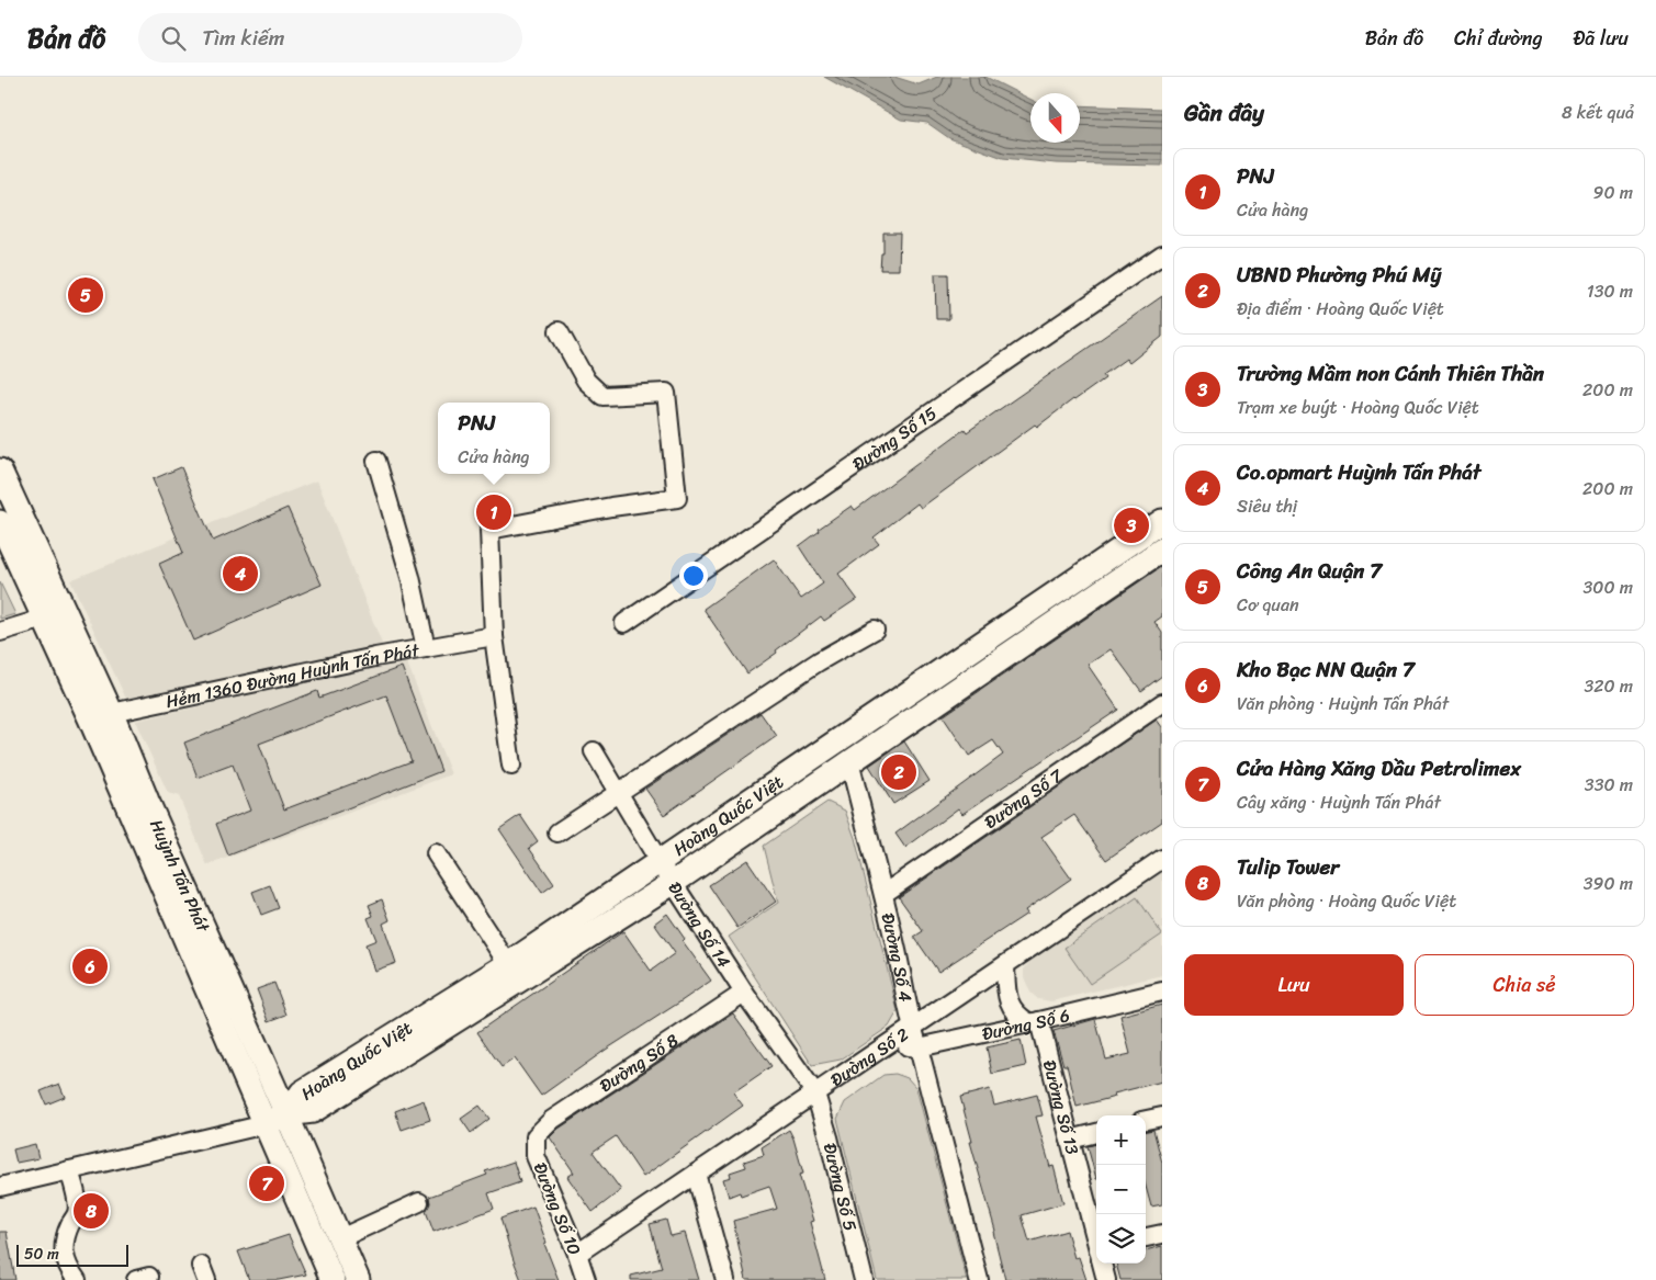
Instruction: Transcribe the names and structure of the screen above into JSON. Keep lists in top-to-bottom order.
{
  "streets": {
    "main road": ["Hoàng Quốc Việt", "Huỳnh Tấn Phát"],
    "street": [
      "Đường Số 15",
      "Hẻm 1360 Đường Huỳnh Tấn Phát",
      "Đường Số 7",
      "Đường Số 14",
      "Đường Số 4",
      "Đường Số 6",
      "Đường Số 2",
      "Đường Số 8",
      "Đường Số 13",
      "Đường Số 5",
      "Đường Số 10"
    ]
  },
  "crossings": [
    ["Hẻm 1360 Đường Huỳnh Tấn Phát", "Huỳnh Tấn Phát"],
    ["Đường Số 7", "Đường Số 4"],
    ["Hoàng Quốc Việt", "Huỳnh Tấn Phát"],
    ["Hoàng Quốc Việt", "Đường Số 14"],
    ["Hoàng Quốc Việt", "Đường Số 4"],
    ["Đường Số 14", "Đường Số 2"],
    ["Đường Số 14", "Đường Số 8"],
    ["Đường Số 14", "Đường Số 5"],
    ["Đường Số 4", "Đường Số 6"],
    ["Đường Số 4", "Đường Số 2"],
    ["Đường Số 6", "Đường Số 2"],
    ["Đường Số 6", "Đường Số 13"],
    ["Đường Số 2", "Đường Số 5"],
    ["Đường Số 2", "Đường Số 10"],
    ["Đường Số 8", "Đường Số 10"]
  ],
  "scale_bar": "50 m",
  "north": "bottom",
  "page": {
    "header": "Bản đồ",
    "search": "Tìm kiếm",
    "nav": ["Bản đồ", "Chỉ đường", "Đã lưu"],
    "heading": ["Gần đây", "8 kết quả"],
    "list": [
      {
        "mark": "1",
        "name": "PNJ",
        "note": "Cửa hàng",
        "value": "90 m"
      },
      {
        "mark": "2",
        "name": "UBND Phường Phú Mỹ",
        "note": "Địa điểm · Hoàng Quốc Việt",
        "value": "130 m"
      },
      {
        "mark": "3",
        "name": "Trường Mầm non Cánh Thiên Thần",
        "note": "Trạm xe buýt · Hoàng Quốc Việt",
        "value": "200 m"
      },
      {
        "mark": "4",
        "name": "Co.opmart Huỳnh Tấn Phát",
        "note": "Siêu thị",
        "value": "200 m"
      },
      {
        "mark": "5",
        "name": "Công An Quận 7",
        "note": "Cơ quan",
        "value": "300 m"
      },
      {
        "mark": "6",
        "name": "Kho Bạc NN Quận 7",
        "note": "Văn phòng · Huỳnh Tấn Phát",
        "value": "320 m"
      },
      {
        "mark": "7",
        "name": "Cửa Hàng Xăng Dầu Petrolimex",
        "note": "Cây xăng · Huỳnh Tấn Phát",
        "value": "330 m"
      },
      {
        "mark": "8",
        "name": "Tulip Tower",
        "note": "Văn phòng · Hoàng Quốc Việt",
        "value": "390 m"
      }
    ],
    "pins": [
      "5",
      "1",
      "3",
      "4",
      "2",
      "6",
      "7",
      "8"
    ],
    "popup": ["PNJ", "Cửa hàng"],
    "buttons": ["Lưu", "Chia sẻ"],
    "map_buttons": ["+", "−"],
    "scale": "50 m"
  }
}
